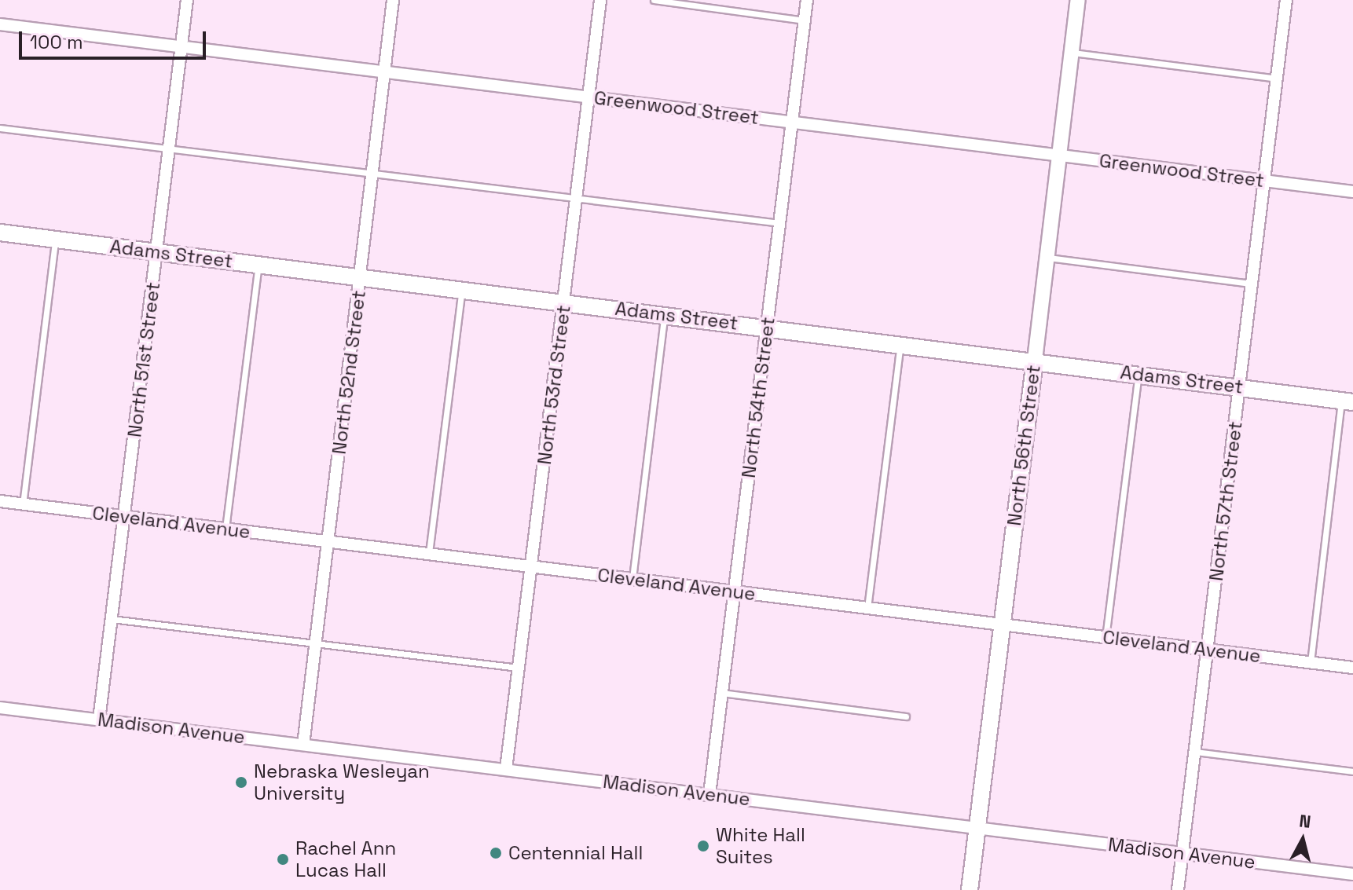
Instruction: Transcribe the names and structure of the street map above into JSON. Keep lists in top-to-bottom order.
{
  "streets": {
    "main road": ["Adams Street", "North 56th Street"],
    "street": [
      "Greenwood Street",
      "North 51st Street",
      "North 52nd Street",
      "North 53rd Street",
      "North 54th Street",
      "North 57th Street",
      "Cleveland Avenue",
      "Madison Avenue"
    ]
  },
  "crossings": [
    ["Greenwood Street", "North 51st Street"],
    ["Greenwood Street", "North 52nd Street"],
    ["Greenwood Street", "North 53rd Street"],
    ["Greenwood Street", "North 54th Street"],
    ["Greenwood Street", "North 56th Street"],
    ["Greenwood Street", "North 57th Street"],
    ["Adams Street", "North 51st Street"],
    ["Adams Street", "North 52nd Street"],
    ["Adams Street", "North 53rd Street"],
    ["Adams Street", "North 54th Street"],
    ["Adams Street", "North 56th Street"],
    ["Adams Street", "North 57th Street"],
    ["North 51st Street", "Cleveland Avenue"],
    ["North 51st Street", "Madison Avenue"],
    ["North 52nd Street", "Cleveland Avenue"],
    ["North 52nd Street", "Madison Avenue"],
    ["North 53rd Street", "Cleveland Avenue"],
    ["North 53rd Street", "Madison Avenue"],
    ["North 54th Street", "Cleveland Avenue"],
    ["North 54th Street", "Madison Avenue"],
    ["North 56th Street", "Cleveland Avenue"],
    ["North 56th Street", "Madison Avenue"],
    ["North 57th Street", "Cleveland Avenue"],
    ["North 57th Street", "Madison Avenue"]
  ],
  "places": [
    "Nebraska Wesleyan University",
    "White Hall Suites",
    "Centennial Hall",
    "Rachel Ann Lucas Hall"
  ],
  "scale_bar": "100 m",
  "north": "top"
}
